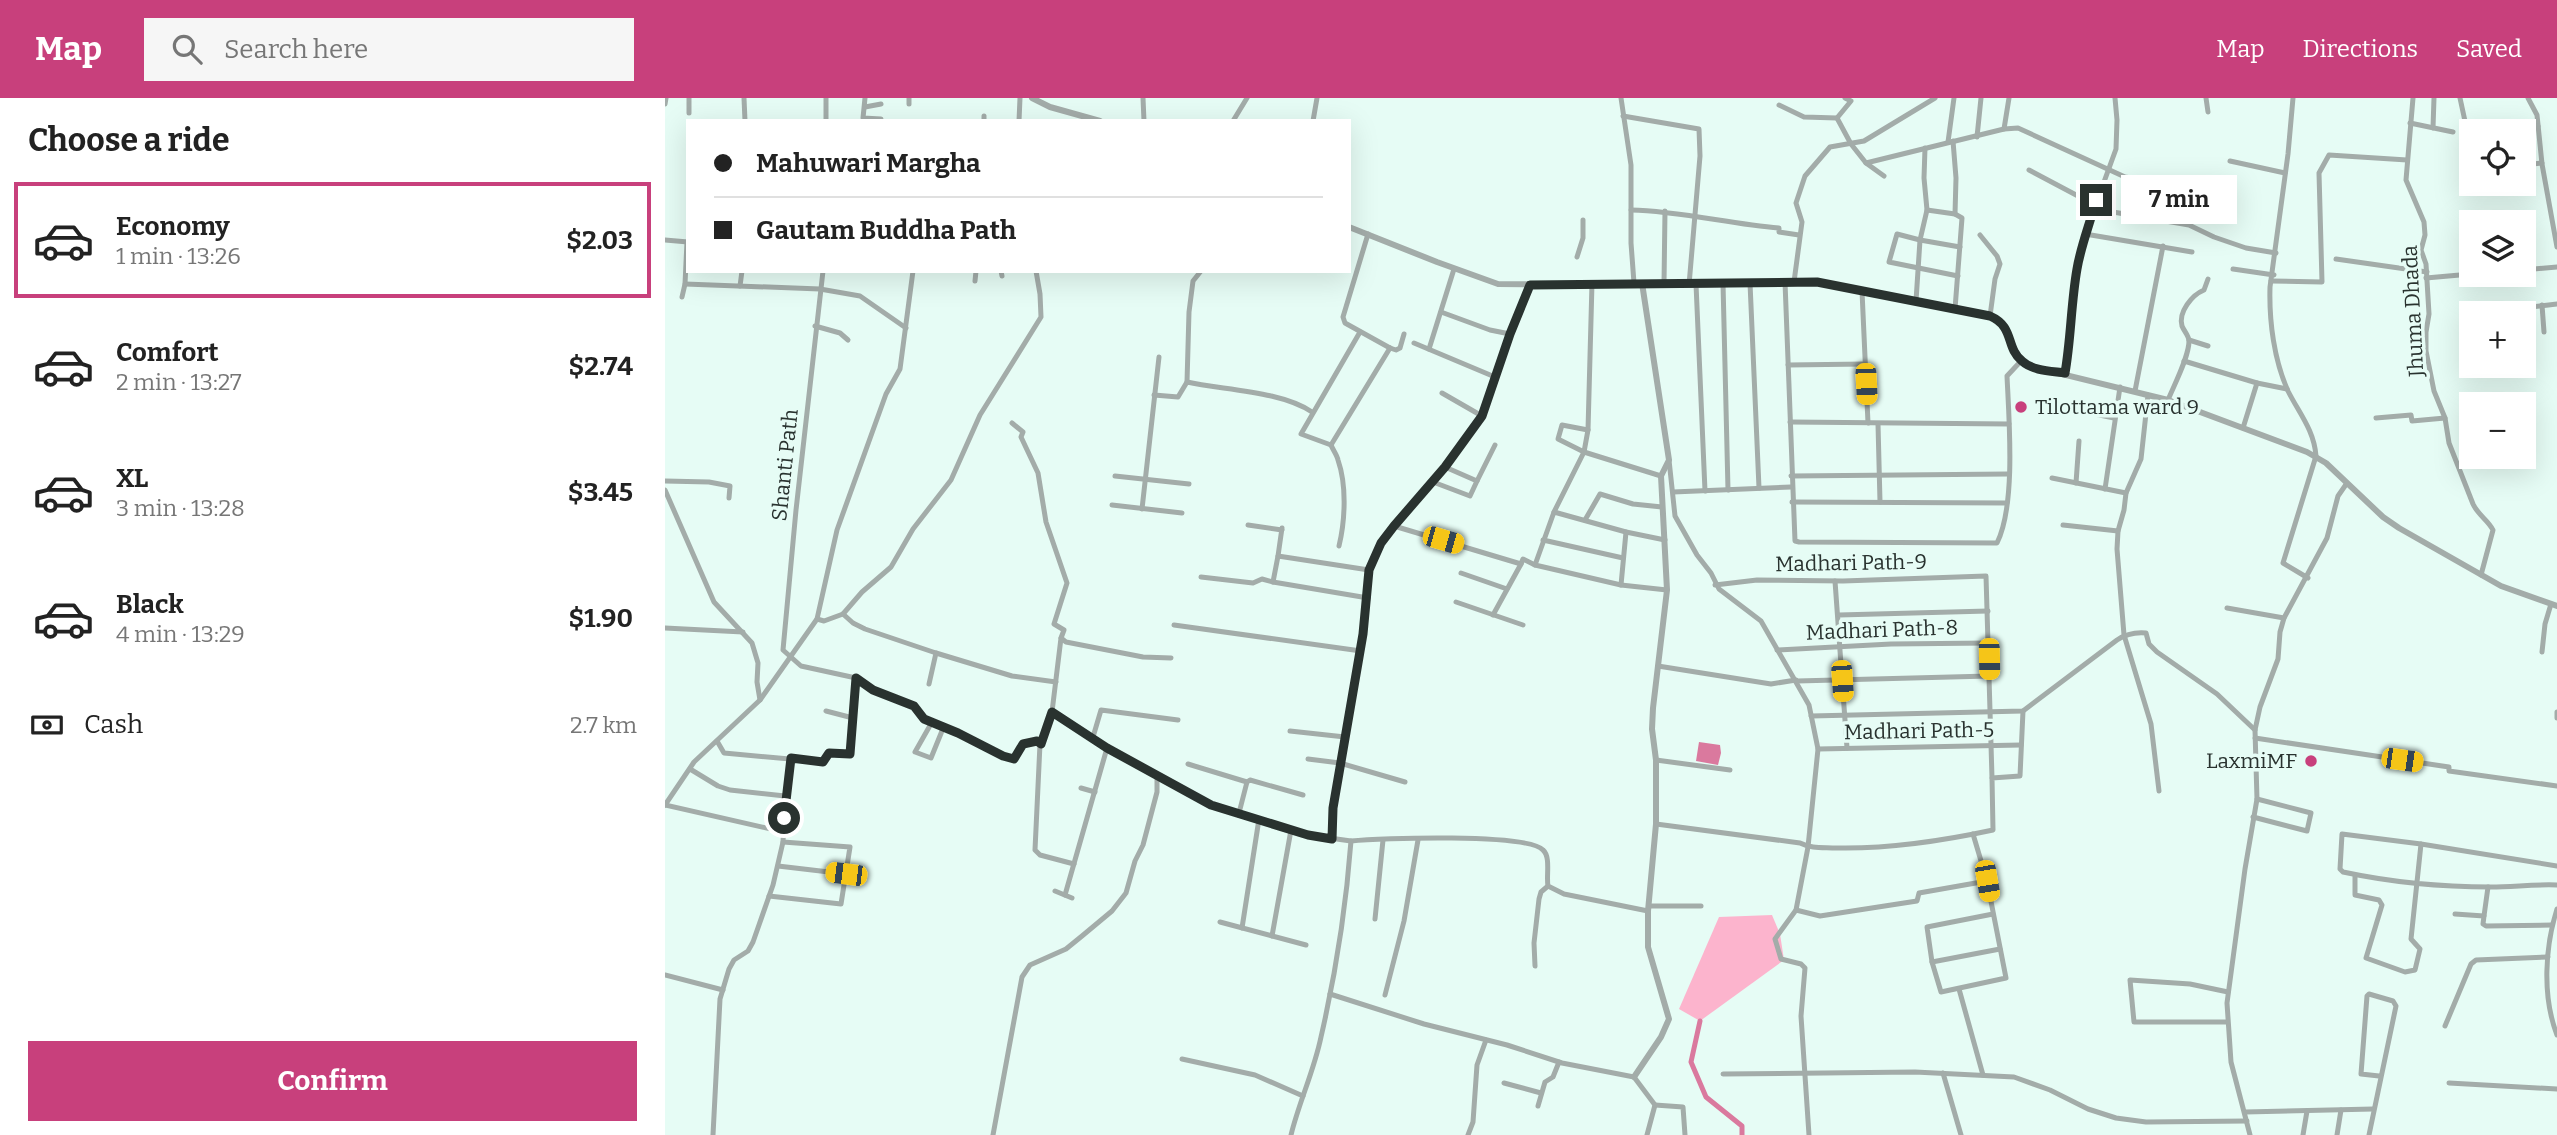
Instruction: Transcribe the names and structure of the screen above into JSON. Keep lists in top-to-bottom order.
{
  "streets": {
    "street": [
      "Jhuma Dhada",
      "Shanti Path",
      "Madhari Path-9",
      "Madhari Path-8",
      "Madhari Path-5"
    ]
  },
  "places": ["Tilottama ward 9", "LaxmiMF"],
  "page": {
    "header": "Map",
    "search": "Search here",
    "nav": ["Map", "Directions", "Saved"],
    "heading": "Choose a ride",
    "map_buttons": ["+", "−"],
    "banner": ["Mahuwari Margha", "Gautam Buddha Path"],
    "bubble": "7 min",
    "list": [
      {
        "name": "Economy",
        "note": "1 min · 13:26",
        "value": "$2.03"
      },
      {
        "name": "Comfort",
        "note": "2 min · 13:27",
        "value": "$2.74"
      },
      {
        "name": "XL",
        "note": "3 min · 13:28",
        "value": "$3.45"
      },
      {
        "name": "Black",
        "note": "4 min · 13:29",
        "value": "$1.90"
      }
    ],
    "pay": ["Cash", "2.7 km"],
    "buttons": "Confirm"
  }
}
